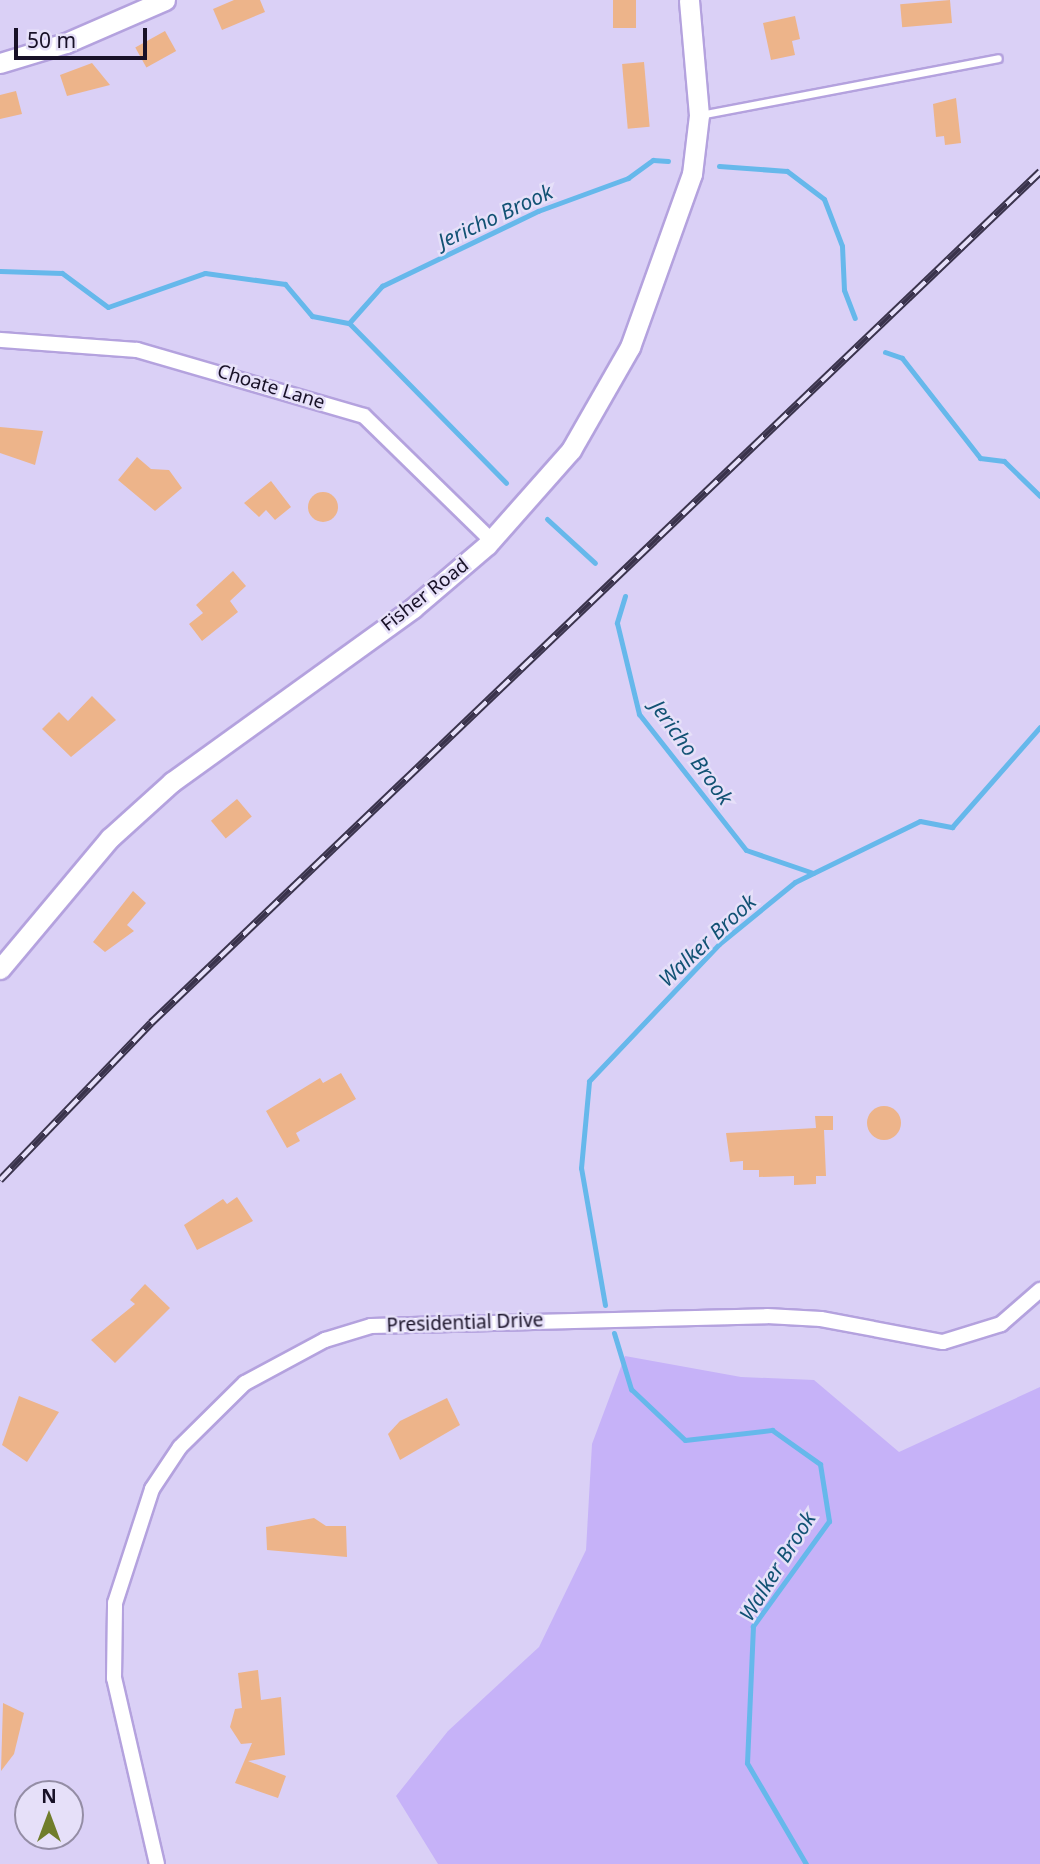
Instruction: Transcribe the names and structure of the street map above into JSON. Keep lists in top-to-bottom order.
{
  "streets": {
    "street": ["Choate Lane", "Fisher Road", "Presidential Drive"]
  },
  "crossings": [
    ["Choate Lane", "Fisher Road"]
  ],
  "water": ["Jericho Brook", "Walker Brook"],
  "scale_bar": "50 m",
  "north": "top"
}
